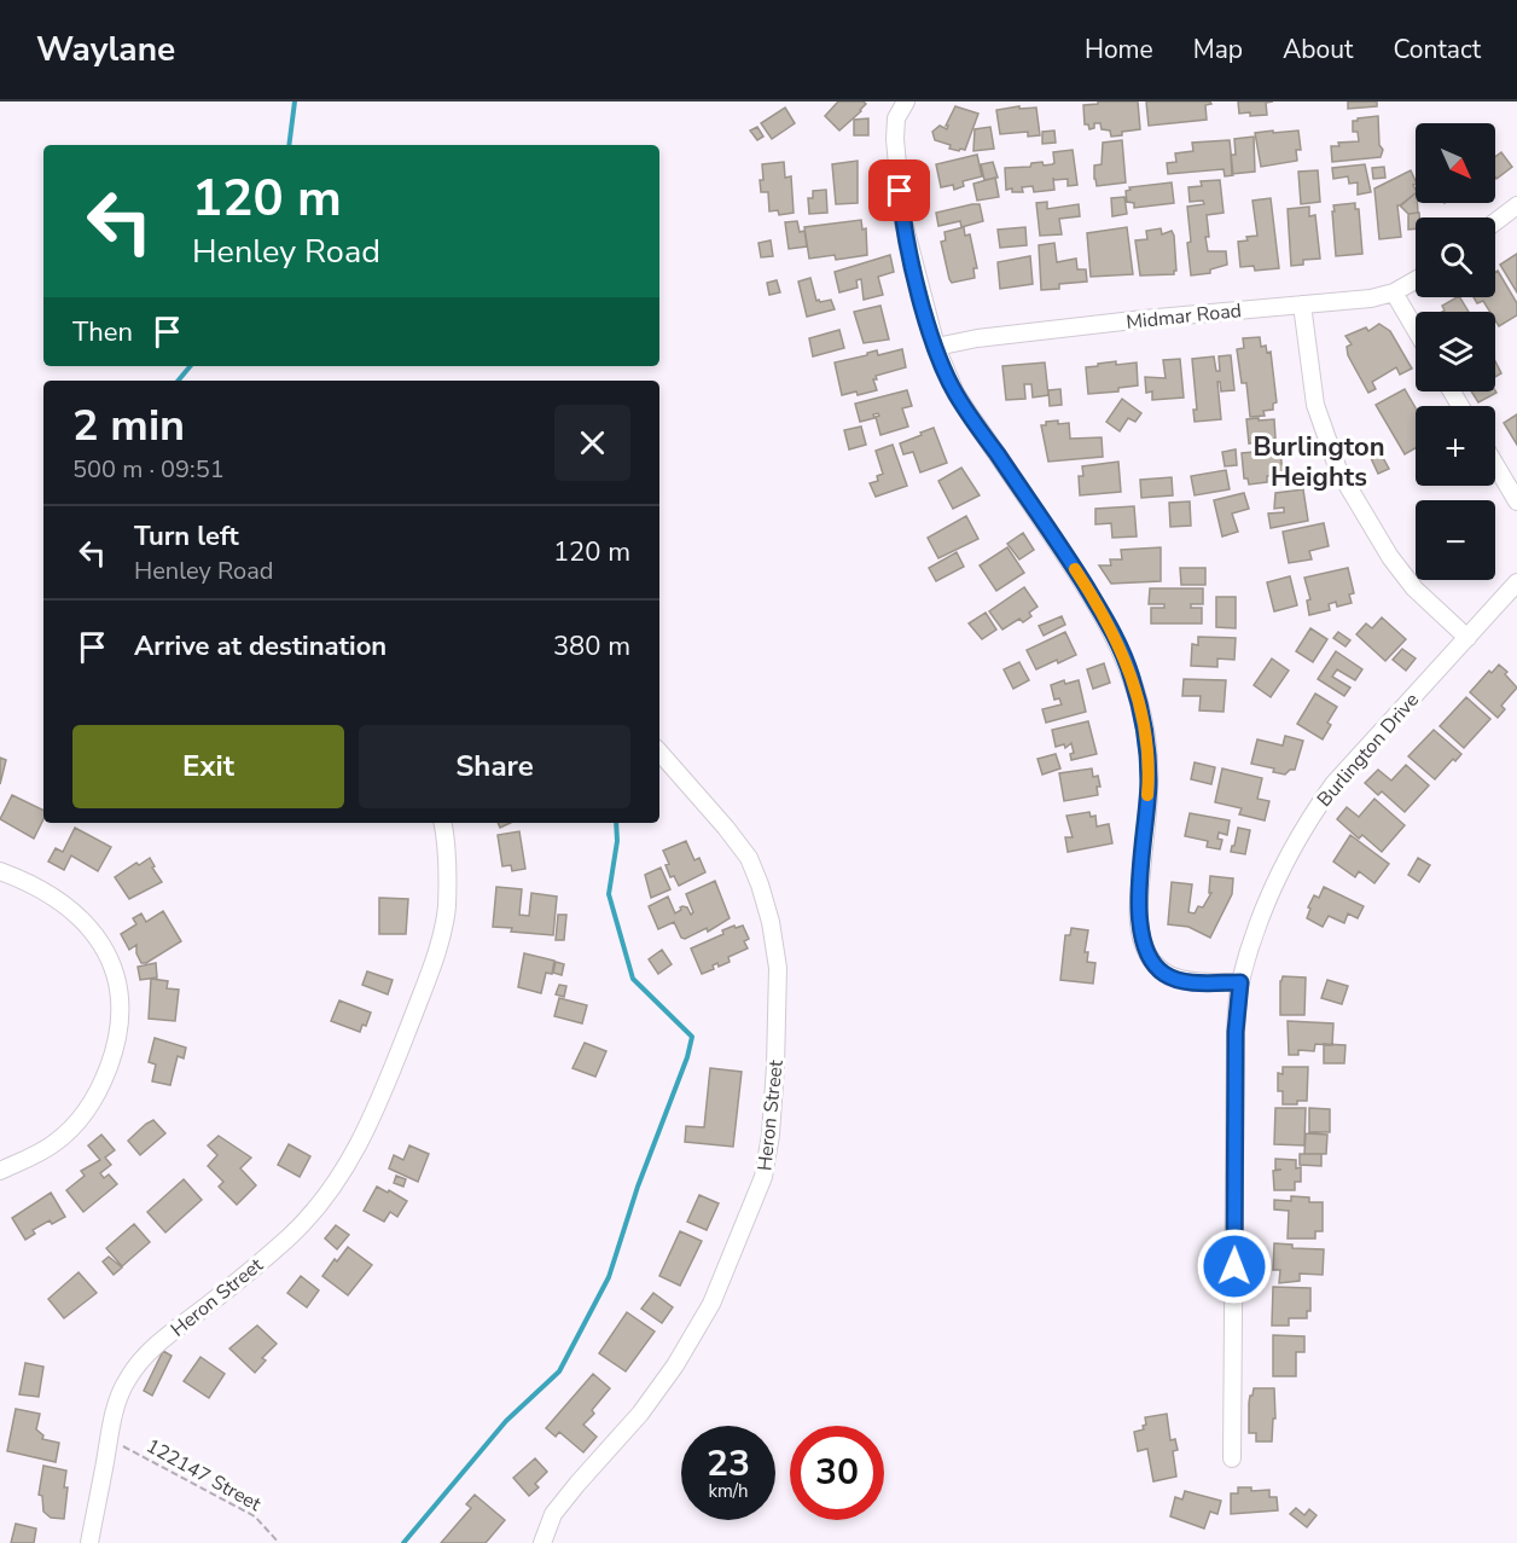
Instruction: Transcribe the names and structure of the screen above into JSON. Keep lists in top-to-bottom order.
{
  "streets": {
    "street": ["Midmar Road", "Burlington Drive", "Heron Street"],
    "path": ["122147 Street"]
  },
  "crossings": [
    ["Heron Street", "122147 Street"]
  ],
  "districts": ["Burlington Heights"],
  "north": "bottom right",
  "page": {
    "header": "Waylane",
    "nav": [
      "Home",
      "Map",
      "About",
      "Contact"
    ],
    "map_buttons": ["+", "−"],
    "turn": ["120 m", "Henley Road"],
    "then": "Then",
    "heading": ["2 min", "500 m · 09:51"],
    "list": [
      {
        "name": "Turn left",
        "note": "Henley Road",
        "value": "120 m"
      },
      {
        "name": "Arrive at destination",
        "value": "380 m"
      }
    ],
    "buttons": ["Exit", "Share"],
    "speed": "23 km/h",
    "limit": "30"
  }
}
